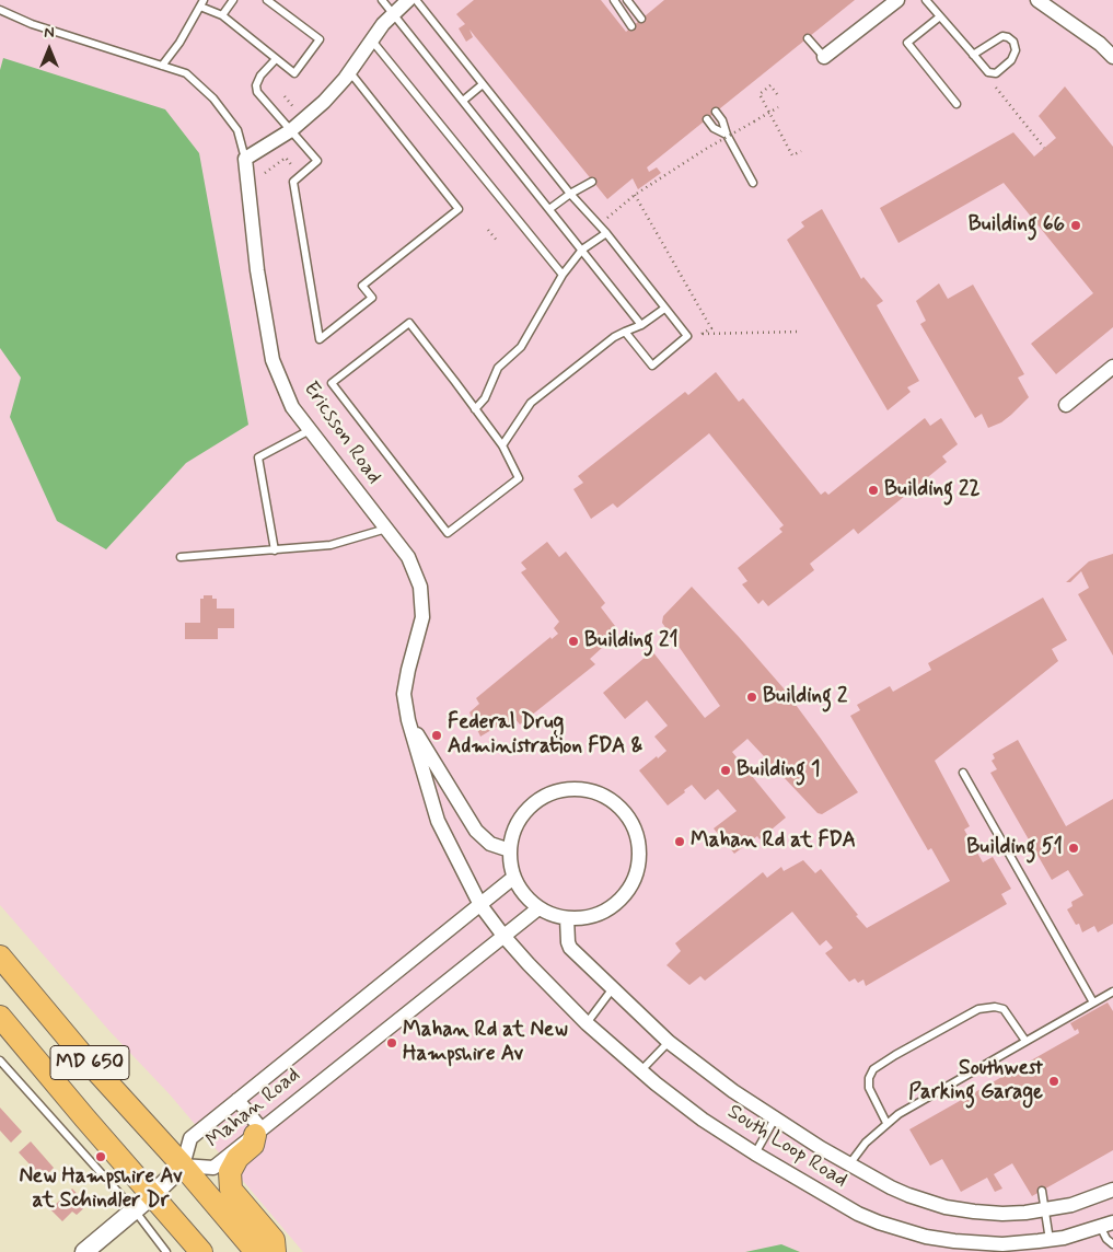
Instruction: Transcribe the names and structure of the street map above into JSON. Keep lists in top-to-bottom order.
{
  "streets": {
    "main road": ["MD 650"],
    "street": ["Ericsson Road", "Mahan Road", "South Loop Road"]
  },
  "crossings": [
    ["MD 650", "Mahan Road"],
    ["Mahan Road", "South Loop Road"]
  ],
  "places": [
    "Building 66",
    "Building 22",
    "Building 21",
    "Building 2",
    "Federal Drug Administration FDA &",
    "Building 1",
    "Mahan Rd at FDA",
    "Building 51",
    "Mahan Rd at New Hampshire Av",
    "Southwest Parking Garage",
    "New Hampshire Av at Schindler Dr"
  ],
  "north": "top"
}
